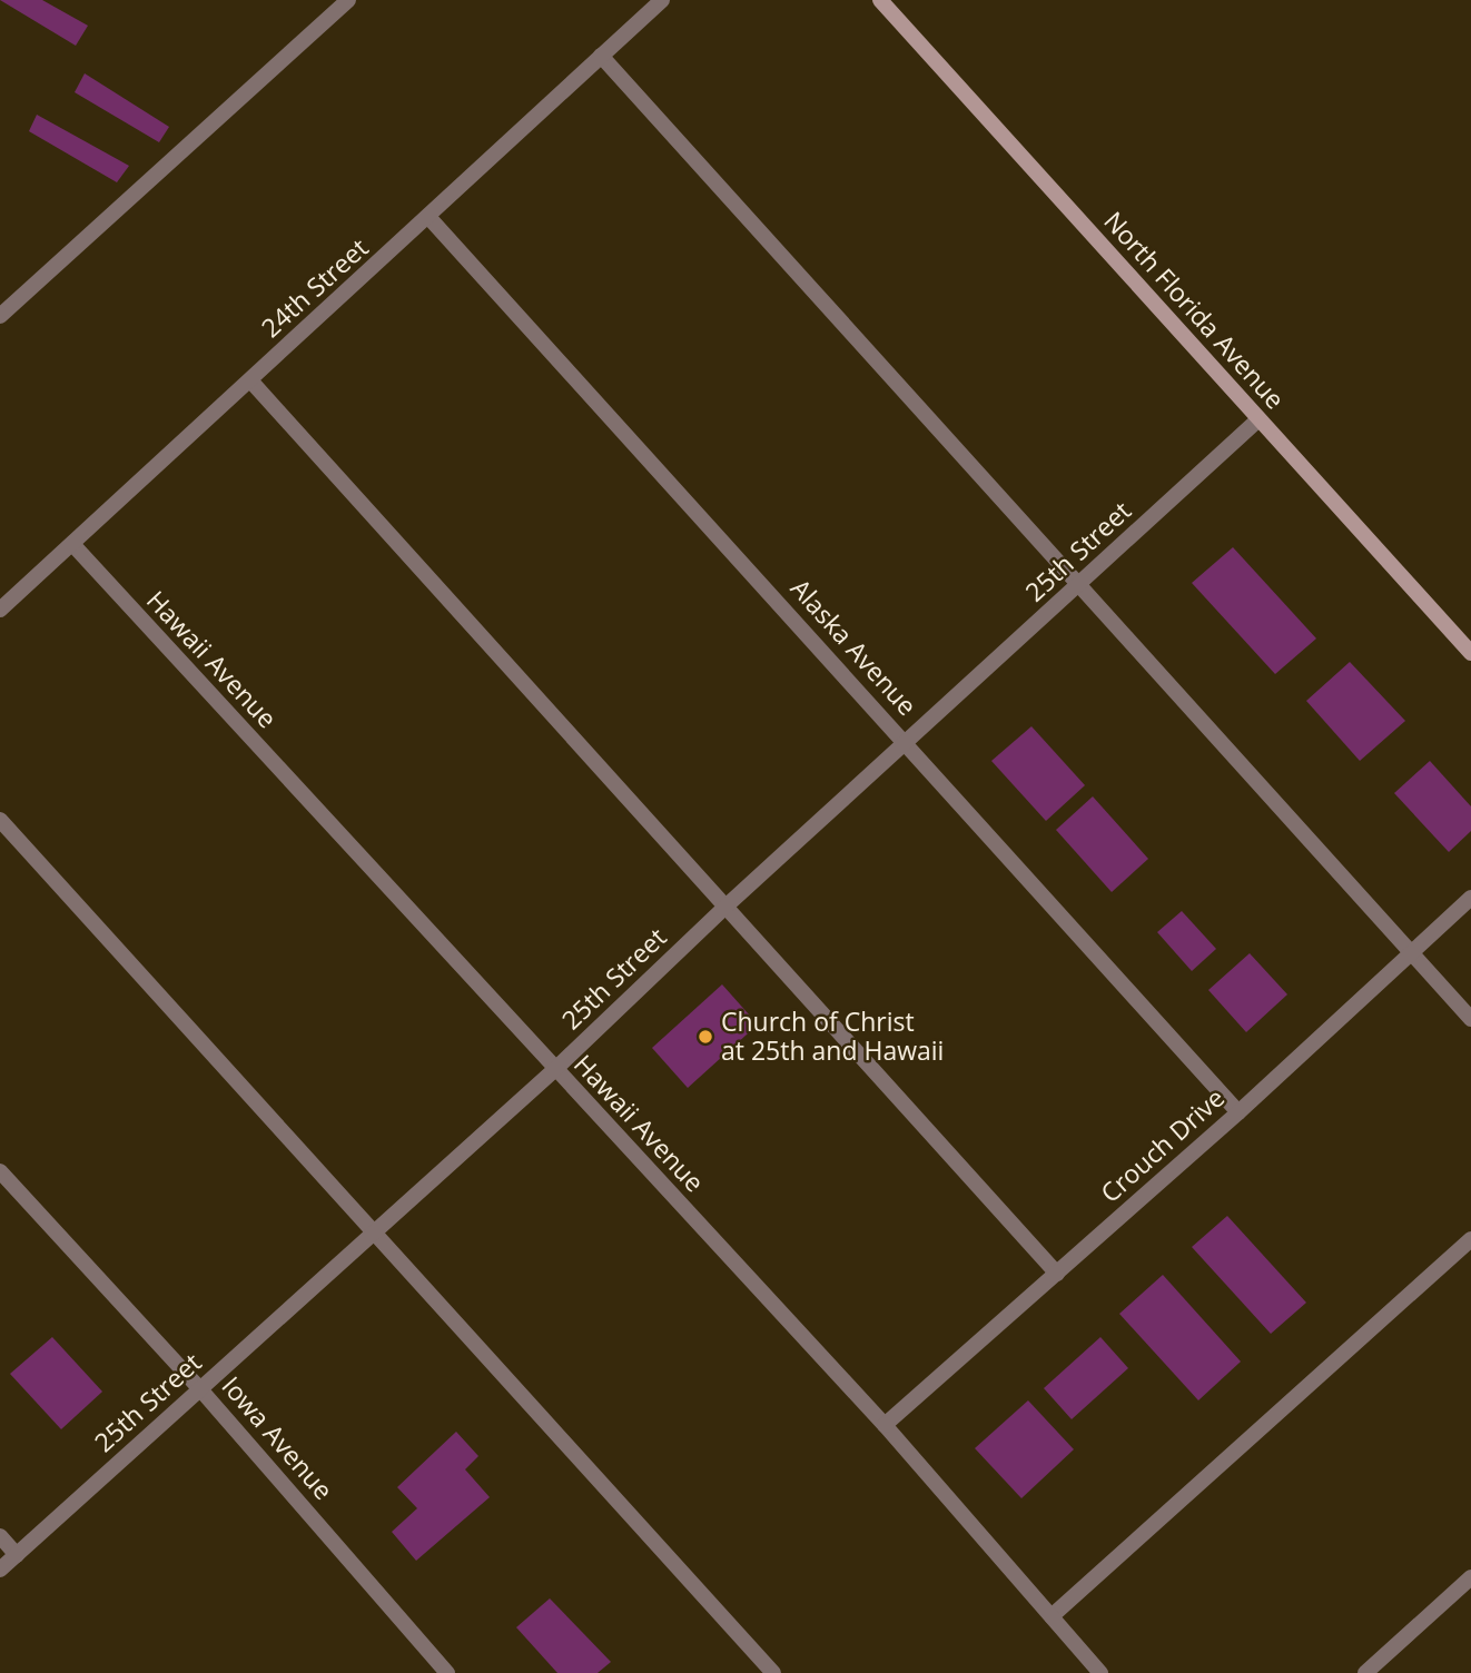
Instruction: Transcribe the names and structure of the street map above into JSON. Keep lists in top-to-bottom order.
{
  "streets": {
    "main road": ["North Florida Avenue"],
    "street": [
      "24th Street",
      "25th Street",
      "Alaska Avenue",
      "Hawaii Avenue",
      "Crouch Drive",
      "Iowa Avenue"
    ]
  },
  "crossings": [
    ["24th Street", "Alaska Avenue"],
    ["24th Street", "Hawaii Avenue"],
    ["North Florida Avenue", "25th Street"],
    ["25th Street", "Alaska Avenue"],
    ["25th Street", "Hawaii Avenue"],
    ["25th Street", "Iowa Avenue"],
    ["Alaska Avenue", "Crouch Drive"],
    ["Hawaii Avenue", "Crouch Drive"]
  ],
  "places": ["Church of Christ at 25th and Hawaii"]
}
